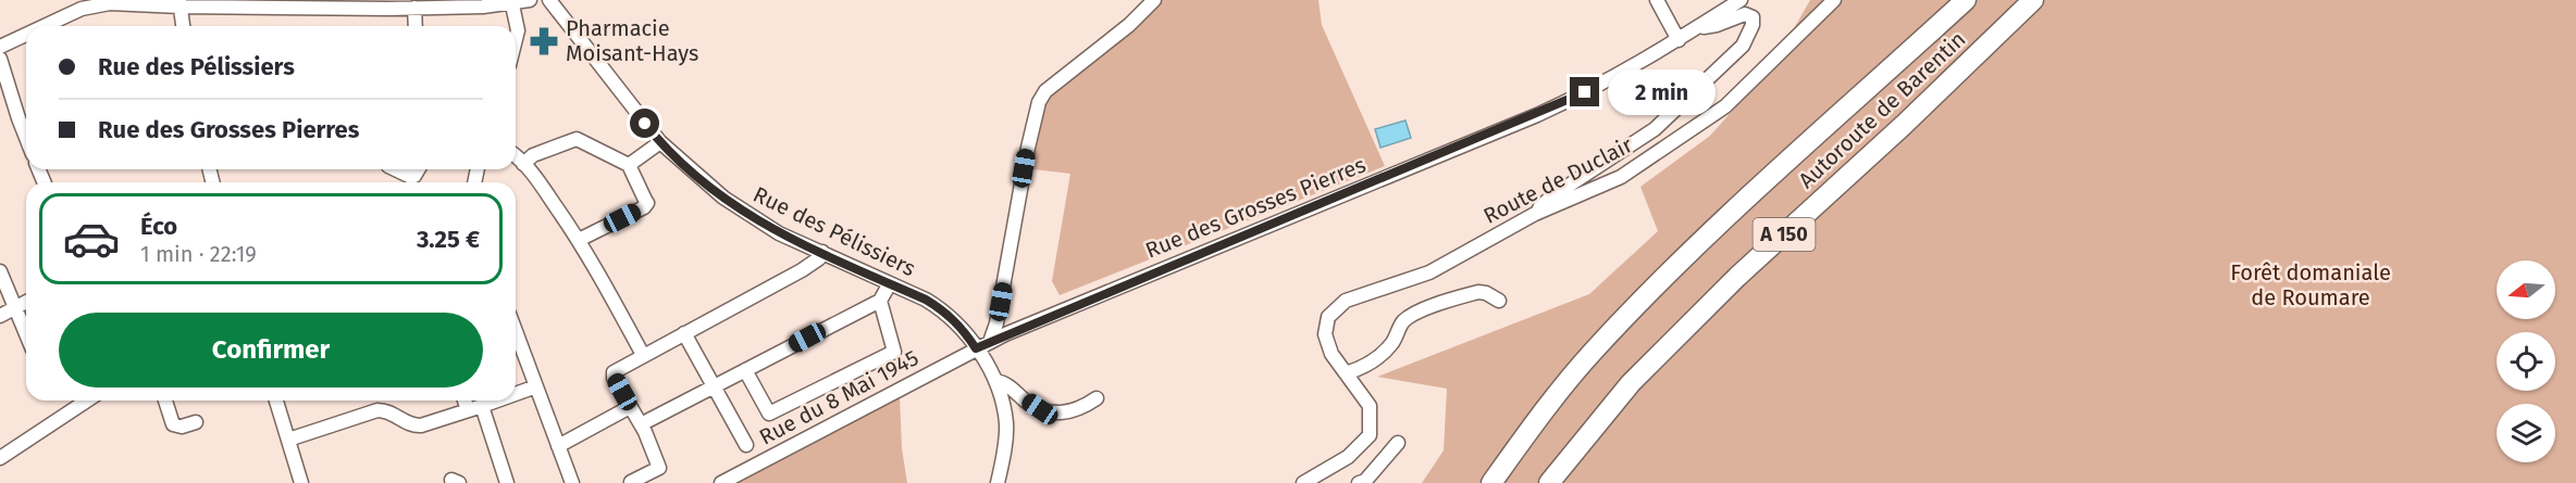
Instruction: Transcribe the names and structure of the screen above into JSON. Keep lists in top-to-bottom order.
{
  "streets": {
    "highway": ["Autoroute de Barentin", "A 150"],
    "street": [
      "Route de Duclair",
      "Rue des Grosses Pierres",
      "Rue des Pélissiers",
      "Rue du 8 Mai 1945"
    ]
  },
  "crossings": [
    ["Rue des Grosses Pierres", "Rue des Pélissiers"],
    ["Rue des Grosses Pierres", "Rue du 8 Mai 1945"],
    ["Rue des Pélissiers", "Rue du 8 Mai 1945"]
  ],
  "parks": ["Forêt domaniale de Roumare"],
  "places": {
    "pharmacy": ["Pharmacie Moisant-Hays"]
  },
  "north": "left",
  "page": {
    "banner": ["Rue des Pélissiers", "Rue des Grosses Pierres"],
    "bubble": "2 min",
    "list": [
      {
        "name": "Éco",
        "note": "1 min · 22:19",
        "value": "3.25 €"
      }
    ],
    "buttons": "Confirmer"
  }
}
